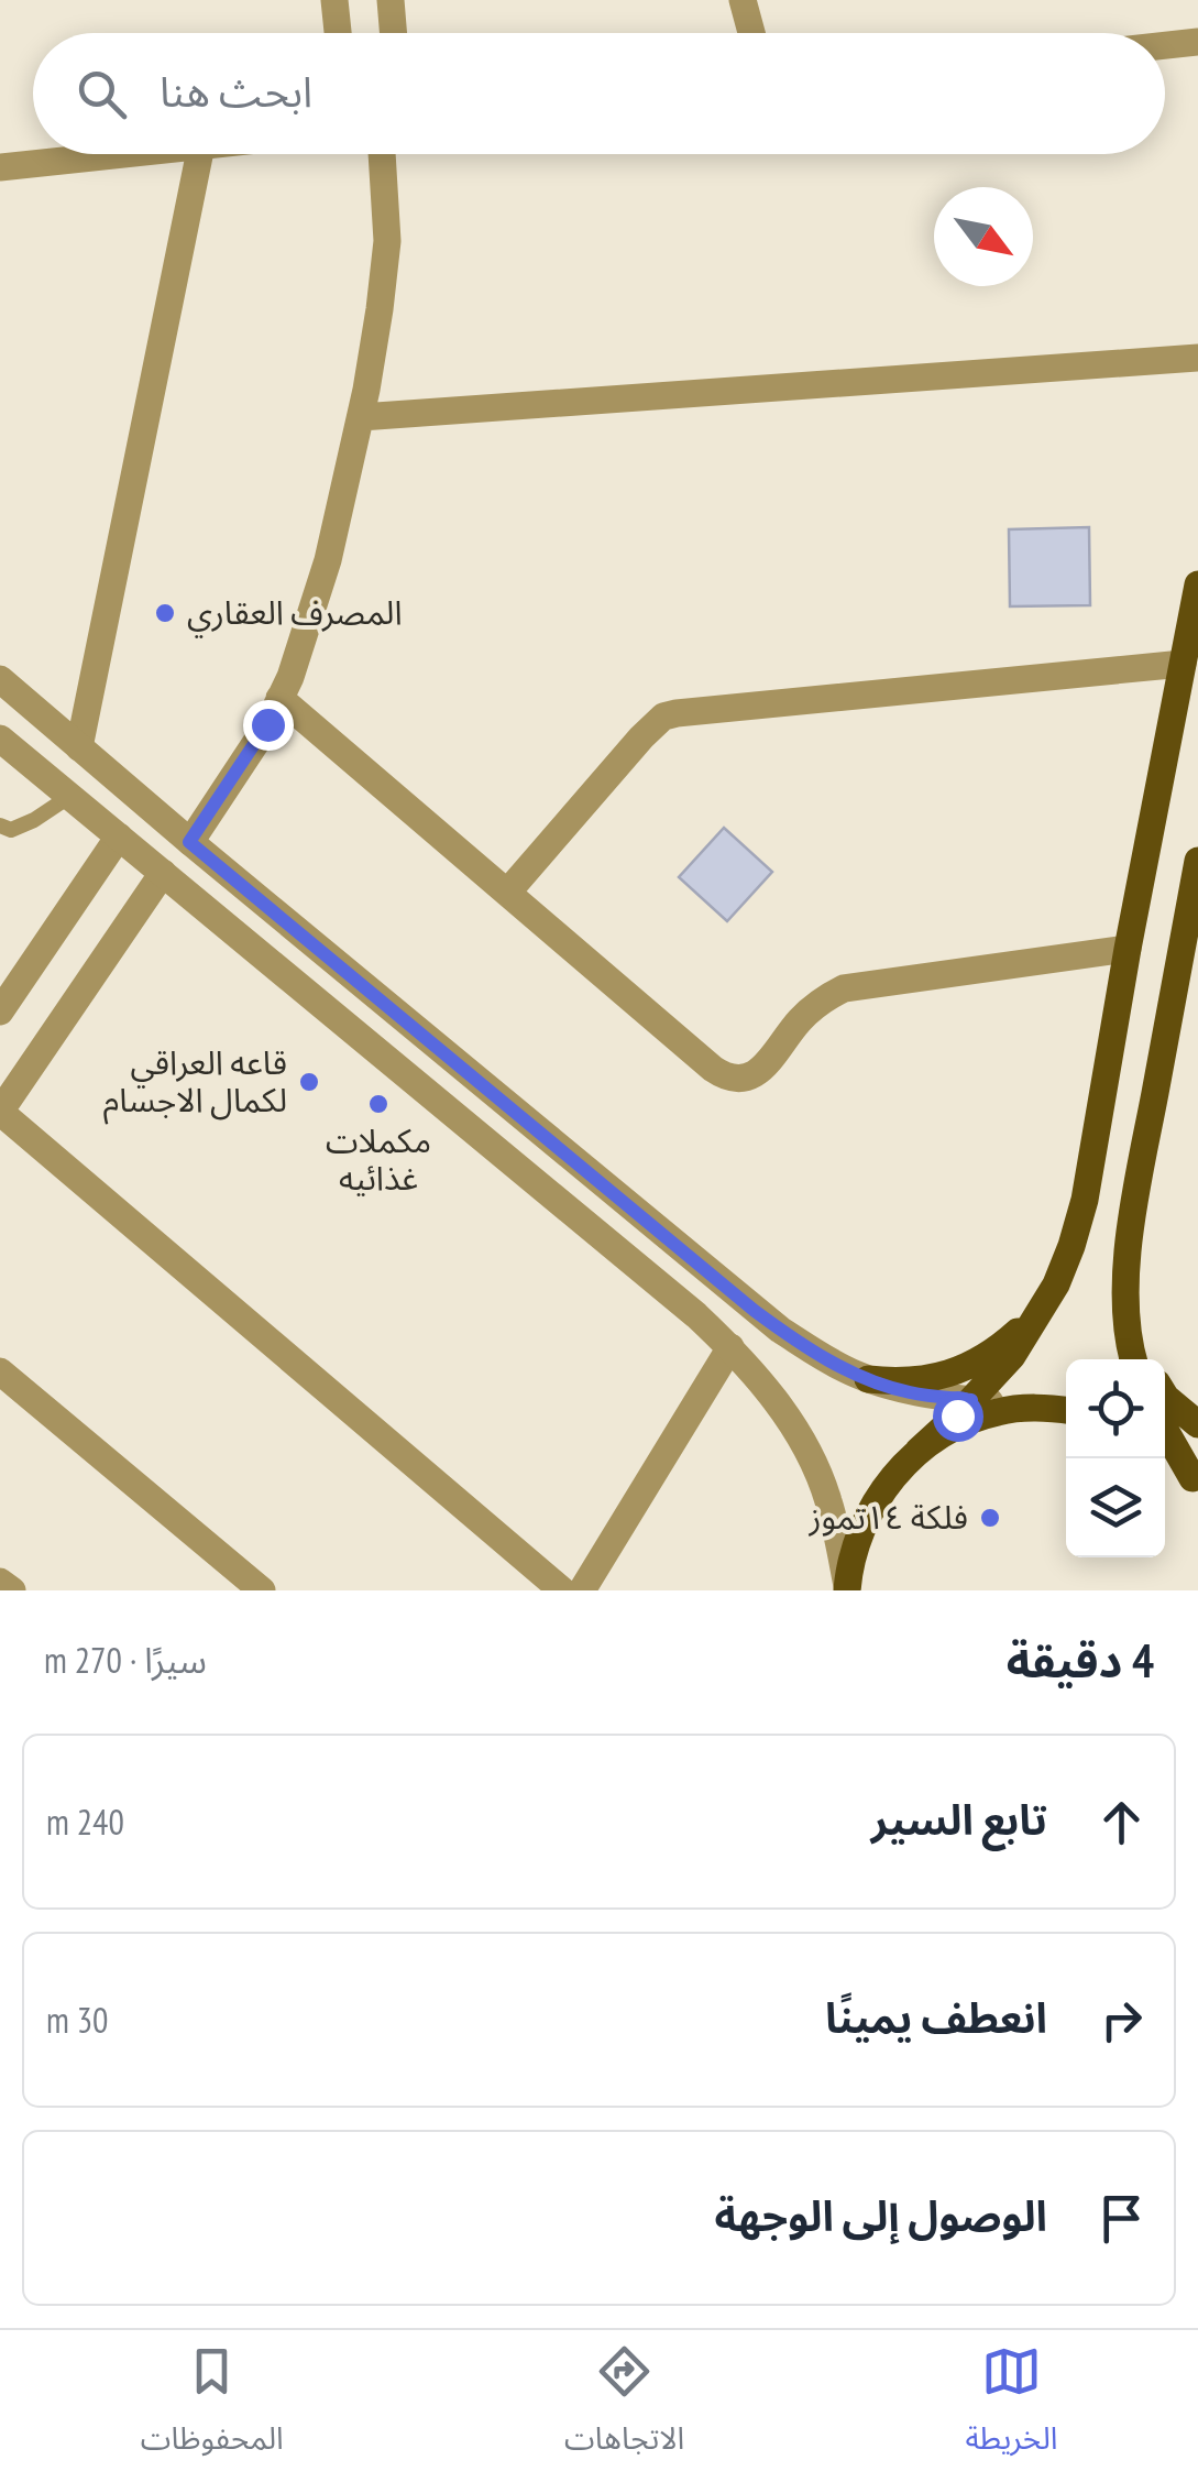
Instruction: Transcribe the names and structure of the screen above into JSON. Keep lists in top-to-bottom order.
{
  "places": [
    "المصرف العقاري",
    "قاعه العراقي لكمال الاجسام",
    "مكملات غذائيه",
    "فلكة ١٤تموز"
  ],
  "north": "bottom right",
  "page": {
    "search": "ابحث هنا",
    "heading": ["4 دقيقة", "سيرًا · 270 m"],
    "list": [
      ["تابع السير", "240 m"],
      ["انعطف يمينًا", "30 m"],
      "الوصول إلى الوجهة"
    ],
    "nav": ["الخريطة", "الاتجاهات", "المحفوظات"]
  }
}
